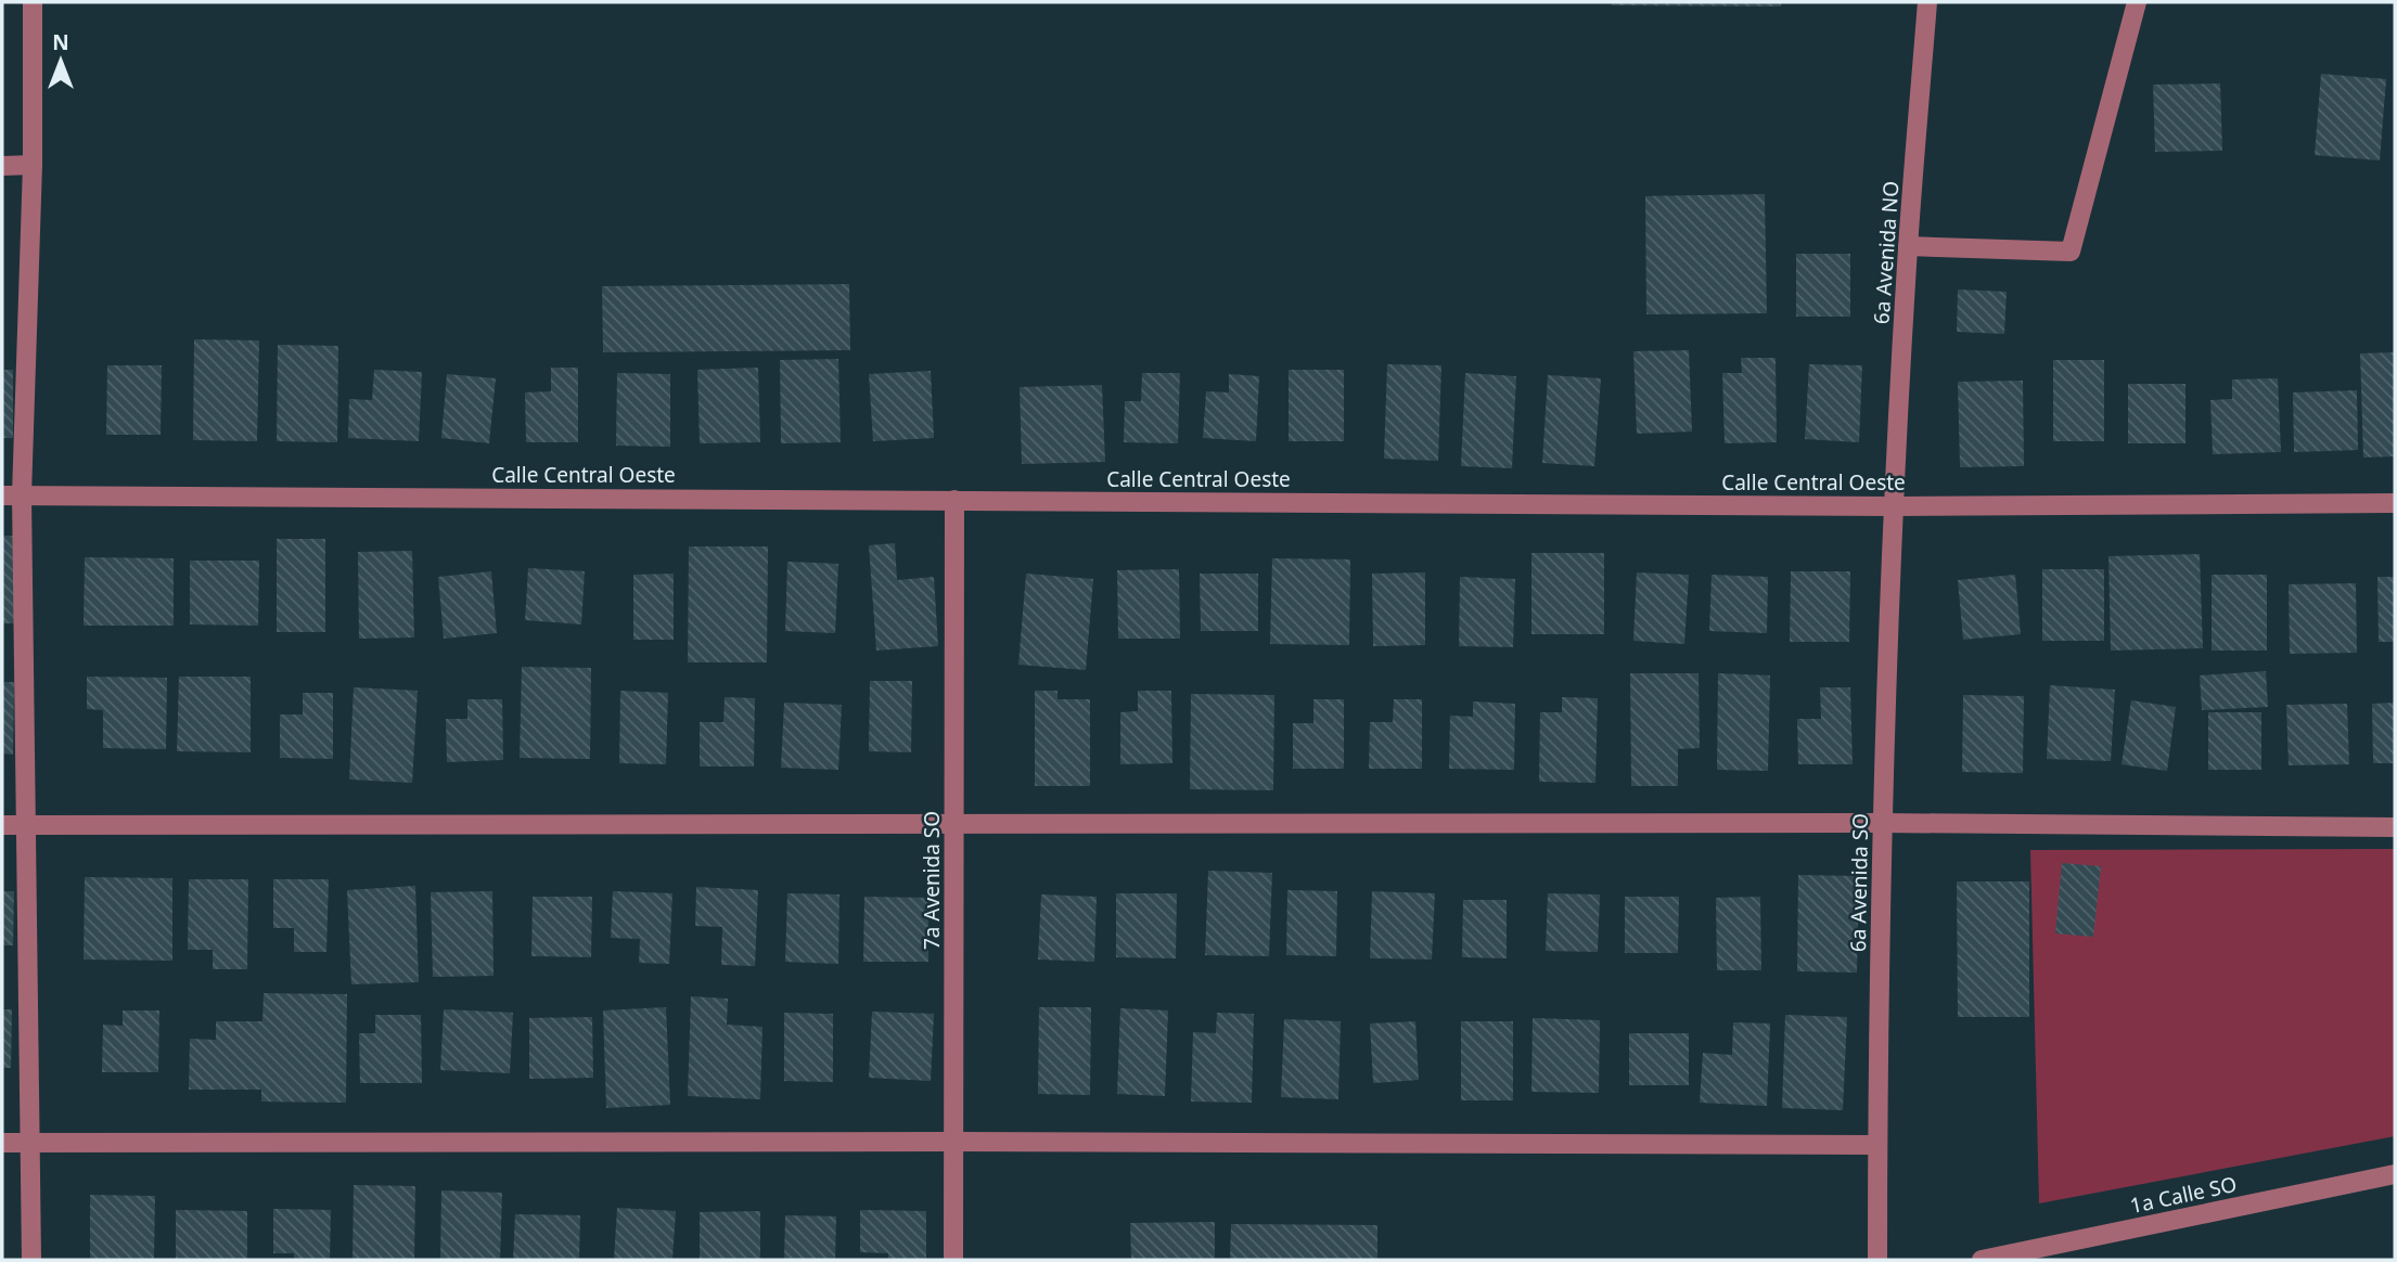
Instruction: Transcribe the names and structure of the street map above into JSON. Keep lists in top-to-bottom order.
{
  "streets": {
    "street": [
      "6a Avenida NO",
      "Calle Central Oeste",
      "7a Avenida SO",
      "6a Avenida SO",
      "1a Calle SO"
    ]
  },
  "crossings": [
    ["6a Avenida NO", "Calle Central Oeste"],
    ["6a Avenida NO", "6a Avenida SO"],
    ["Calle Central Oeste", "7a Avenida SO"],
    ["Calle Central Oeste", "6a Avenida SO"]
  ],
  "north": "top"
}
